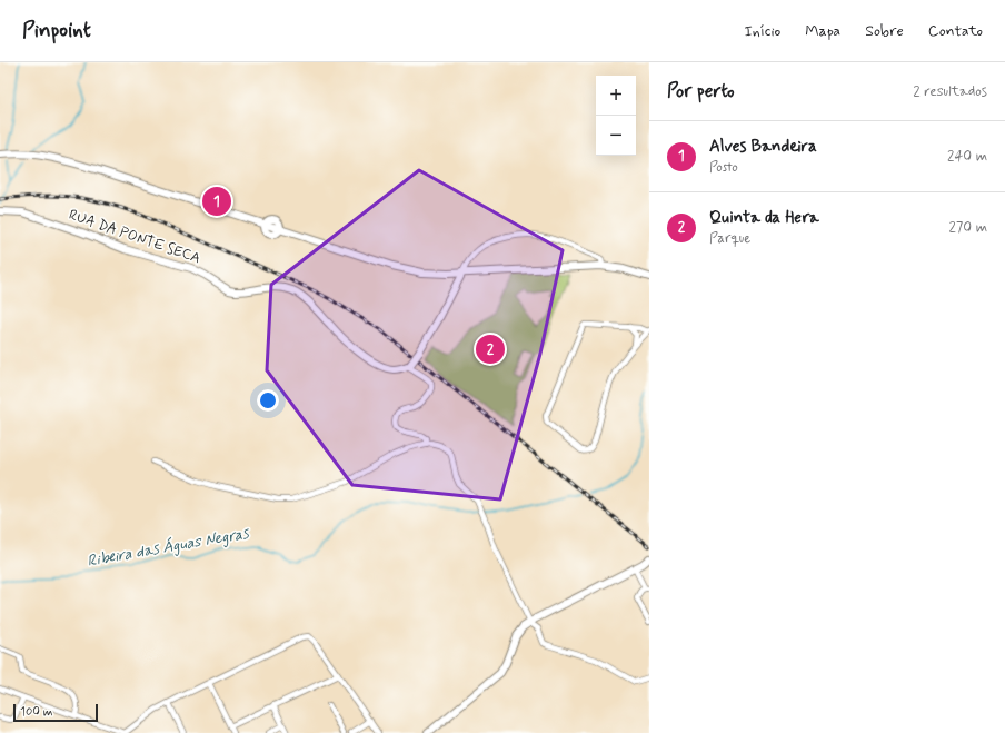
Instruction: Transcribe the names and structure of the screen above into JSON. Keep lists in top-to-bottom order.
{
  "streets": {
    "street": ["RUA DA PONTE SECA"]
  },
  "water": ["Ribeira das Águas Negras"],
  "scale_bar": "100 m",
  "page": {
    "header": "Pinpoint",
    "nav": [
      "Início",
      "Mapa",
      "Sobre",
      "Contato"
    ],
    "heading": ["Por perto", "2 resultados"],
    "map_buttons": ["+", "−"],
    "list": [
      {
        "mark": "1",
        "name": "Alves Bandeira",
        "note": "Posto",
        "value": "240 m"
      },
      {
        "mark": "2",
        "name": "Quinta da Hera",
        "note": "Parque",
        "value": "270 m"
      }
    ],
    "pins": ["1", "2"],
    "scale": "100 m"
  }
}
